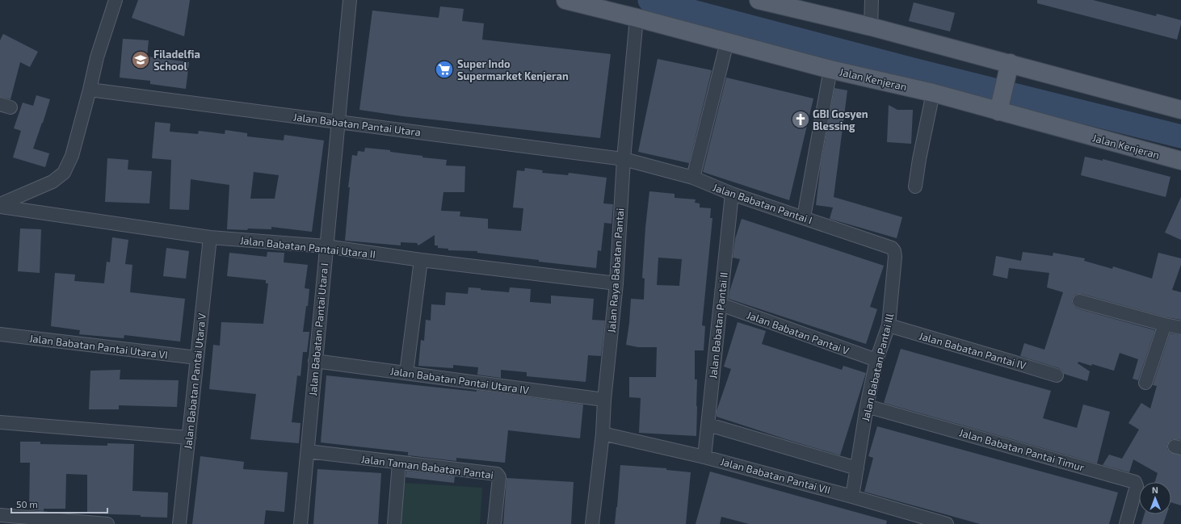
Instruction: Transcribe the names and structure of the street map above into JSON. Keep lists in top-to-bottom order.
{
  "streets": {
    "main road": ["Jalan Kenjeran"],
    "street": [
      "Jalan Babatan Pantai Utara",
      "Jalan Babatan Pantai I",
      "Jalan Babatan Pantai Utara II",
      "Jalan Raya Babatan Pantai",
      "Jalan Babatan Pantai II",
      "Jalan Babatan Pantai Utara I",
      "Jalan Babatan Pantai V",
      "Jalan Babatan Pantai Utara VI",
      "Jalan Babatan Pantai IV",
      "Jalan Babatan Pantai Ill",
      "Jalan Babatan Pantai Utara IV",
      "Jalan Babatan Pantai Utara V",
      "Jalan Babatan Pantai Timur",
      "Jalan Taman Babatan Pantai",
      "Jalan Babatan Pantai VII"
    ]
  },
  "crossings": [
    ["Jalan Kenjeran", "Jalan Raya Babatan Pantai"],
    ["Jalan Babatan Pantai Utara", "Jalan Babatan Pantai I"],
    ["Jalan Babatan Pantai Utara", "Jalan Raya Babatan Pantai"],
    ["Jalan Babatan Pantai Utara", "Jalan Babatan Pantai Utara I"],
    ["Jalan Babatan Pantai I", "Jalan Raya Babatan Pantai"],
    ["Jalan Babatan Pantai I", "Jalan Babatan Pantai II"],
    ["Jalan Babatan Pantai I", "Jalan Babatan Pantai Ill"],
    ["Jalan Babatan Pantai Utara II", "Jalan Raya Babatan Pantai"],
    ["Jalan Babatan Pantai Utara II", "Jalan Babatan Pantai Utara I"],
    ["Jalan Babatan Pantai Utara II", "Jalan Babatan Pantai Utara V"],
    ["Jalan Raya Babatan Pantai", "Jalan Babatan Pantai Utara IV"],
    ["Jalan Raya Babatan Pantai", "Jalan Babatan Pantai VII"],
    ["Jalan Babatan Pantai II", "Jalan Babatan Pantai V"],
    ["Jalan Babatan Pantai II", "Jalan Babatan Pantai VII"],
    ["Jalan Babatan Pantai Utara I", "Jalan Babatan Pantai Utara IV"],
    ["Jalan Babatan Pantai Utara I", "Jalan Taman Babatan Pantai"],
    ["Jalan Babatan Pantai V", "Jalan Babatan Pantai Ill"],
    ["Jalan Babatan Pantai Utara VI", "Jalan Babatan Pantai Utara V"],
    ["Jalan Babatan Pantai IV", "Jalan Babatan Pantai Ill"],
    ["Jalan Babatan Pantai Ill", "Jalan Babatan Pantai Timur"],
    ["Jalan Babatan Pantai Ill", "Jalan Babatan Pantai VII"]
  ],
  "places": {
    "school or university": ["Filadelfia School"],
    "supermarket": ["Super Indo Supermarket Kenjeran"],
    "church": ["GBI Gosyen Blessing"]
  },
  "scale_bar": "50 m",
  "north": "top"
}
